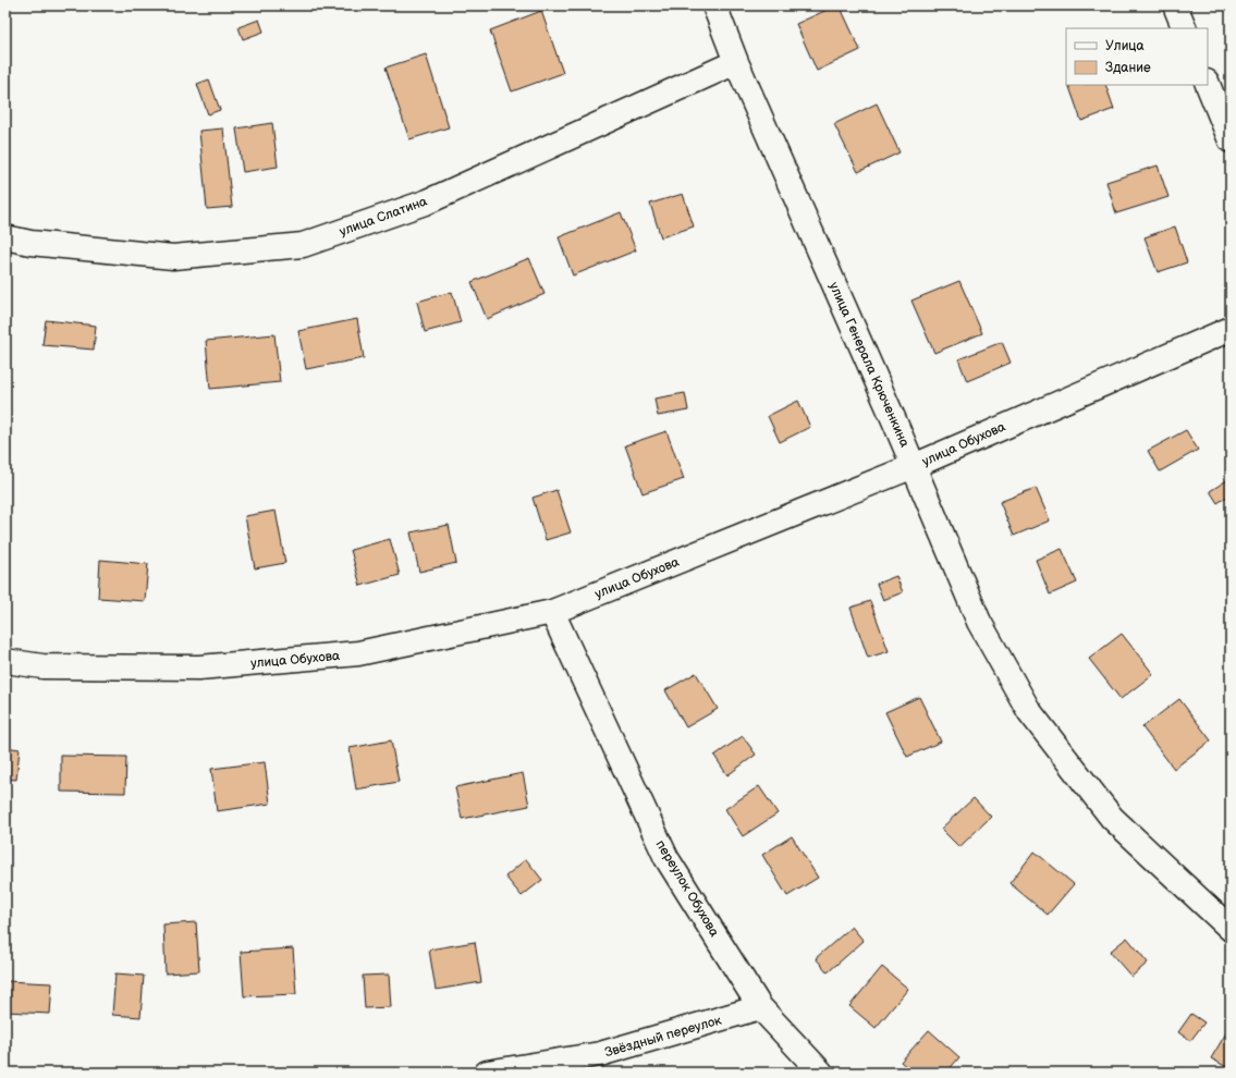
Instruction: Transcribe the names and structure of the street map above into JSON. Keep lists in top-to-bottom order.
{
  "streets": {
    "street": [
      "улица Слатина",
      "улица Генерала Крюченкина",
      "улица Обухова",
      "переулок Обухова",
      "Звёздный переулок"
    ]
  },
  "crossings": [
    ["улица Слатина", "улица Генерала Крюченкина"],
    ["улица Генерала Крюченкина", "улица Обухова"],
    ["улица Обухова", "переулок Обухова"],
    ["переулок Обухова", "Звёздный переулок"]
  ],
  "legend": ["Улица", "Здание"]
}
